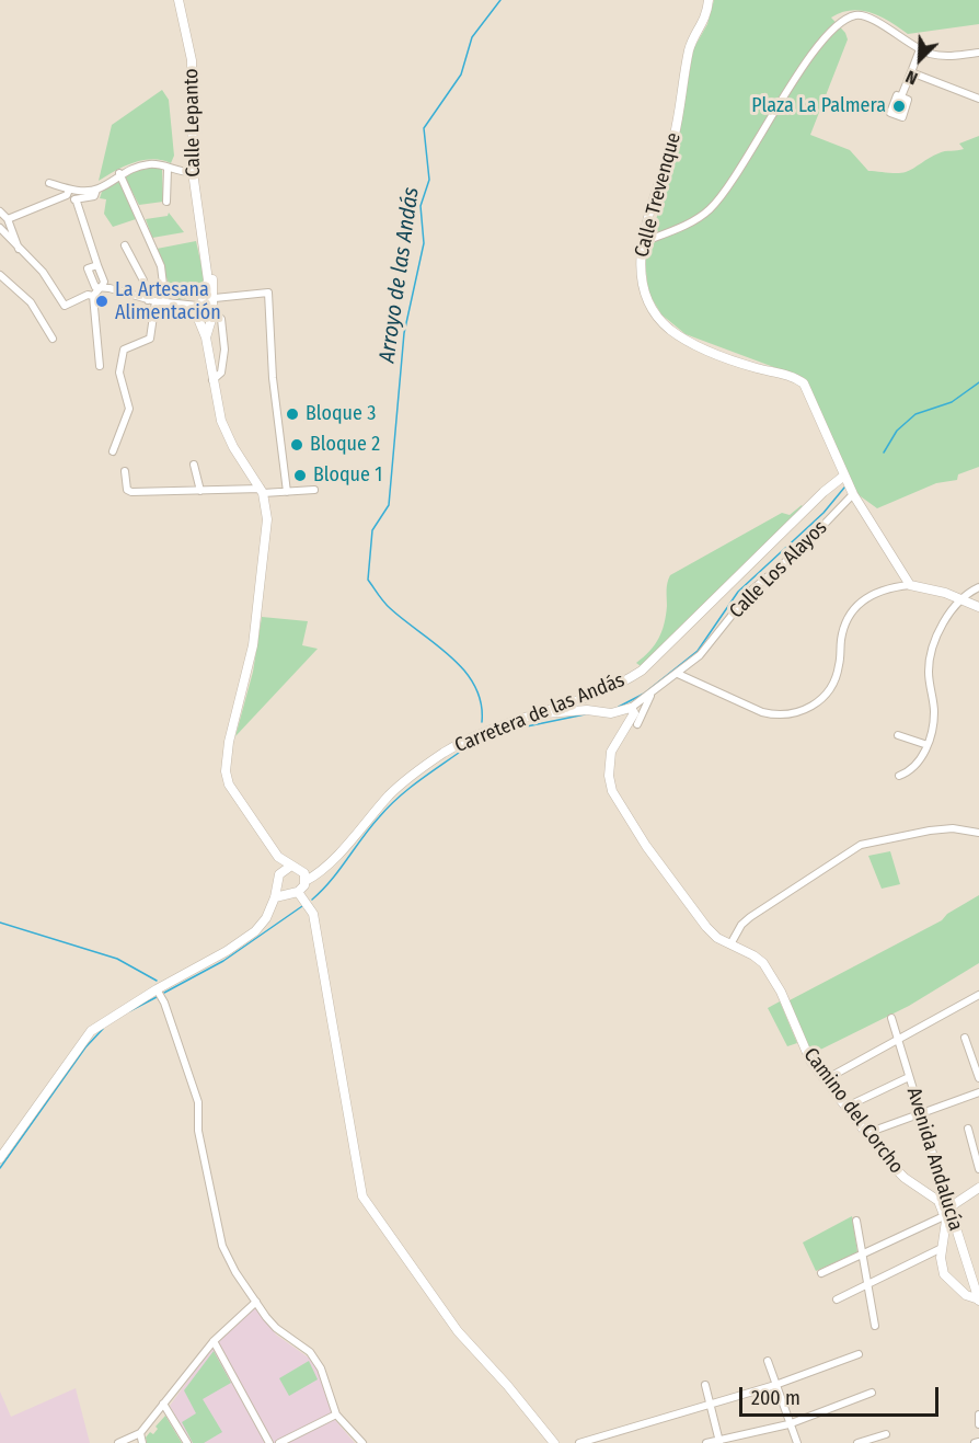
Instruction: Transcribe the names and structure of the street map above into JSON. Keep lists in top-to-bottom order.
{
  "streets": {
    "street": [
      "Calle Lepanto",
      "Calle Trevenque",
      "Calle Los Alayos",
      "Carretera de las Andás",
      "Camino del Corcho",
      "Avenida Andalucía"
    ]
  },
  "crossings": [
    ["Calle Trevenque", "Calle Los Alayos"],
    ["Calle Trevenque", "Carretera de las Andás"],
    ["Calle Los Alayos", "Camino del Corcho"],
    ["Camino del Corcho", "Avenida Andalucía"]
  ],
  "water": ["Arroyo de las Andás"],
  "places": [
    "Plaza La Palmera",
    "La Artesana Alimentación",
    "Bloque 3",
    "Bloque 2",
    "Bloque 1"
  ],
  "scale_bar": "200 m",
  "north": "bottom left"
}
